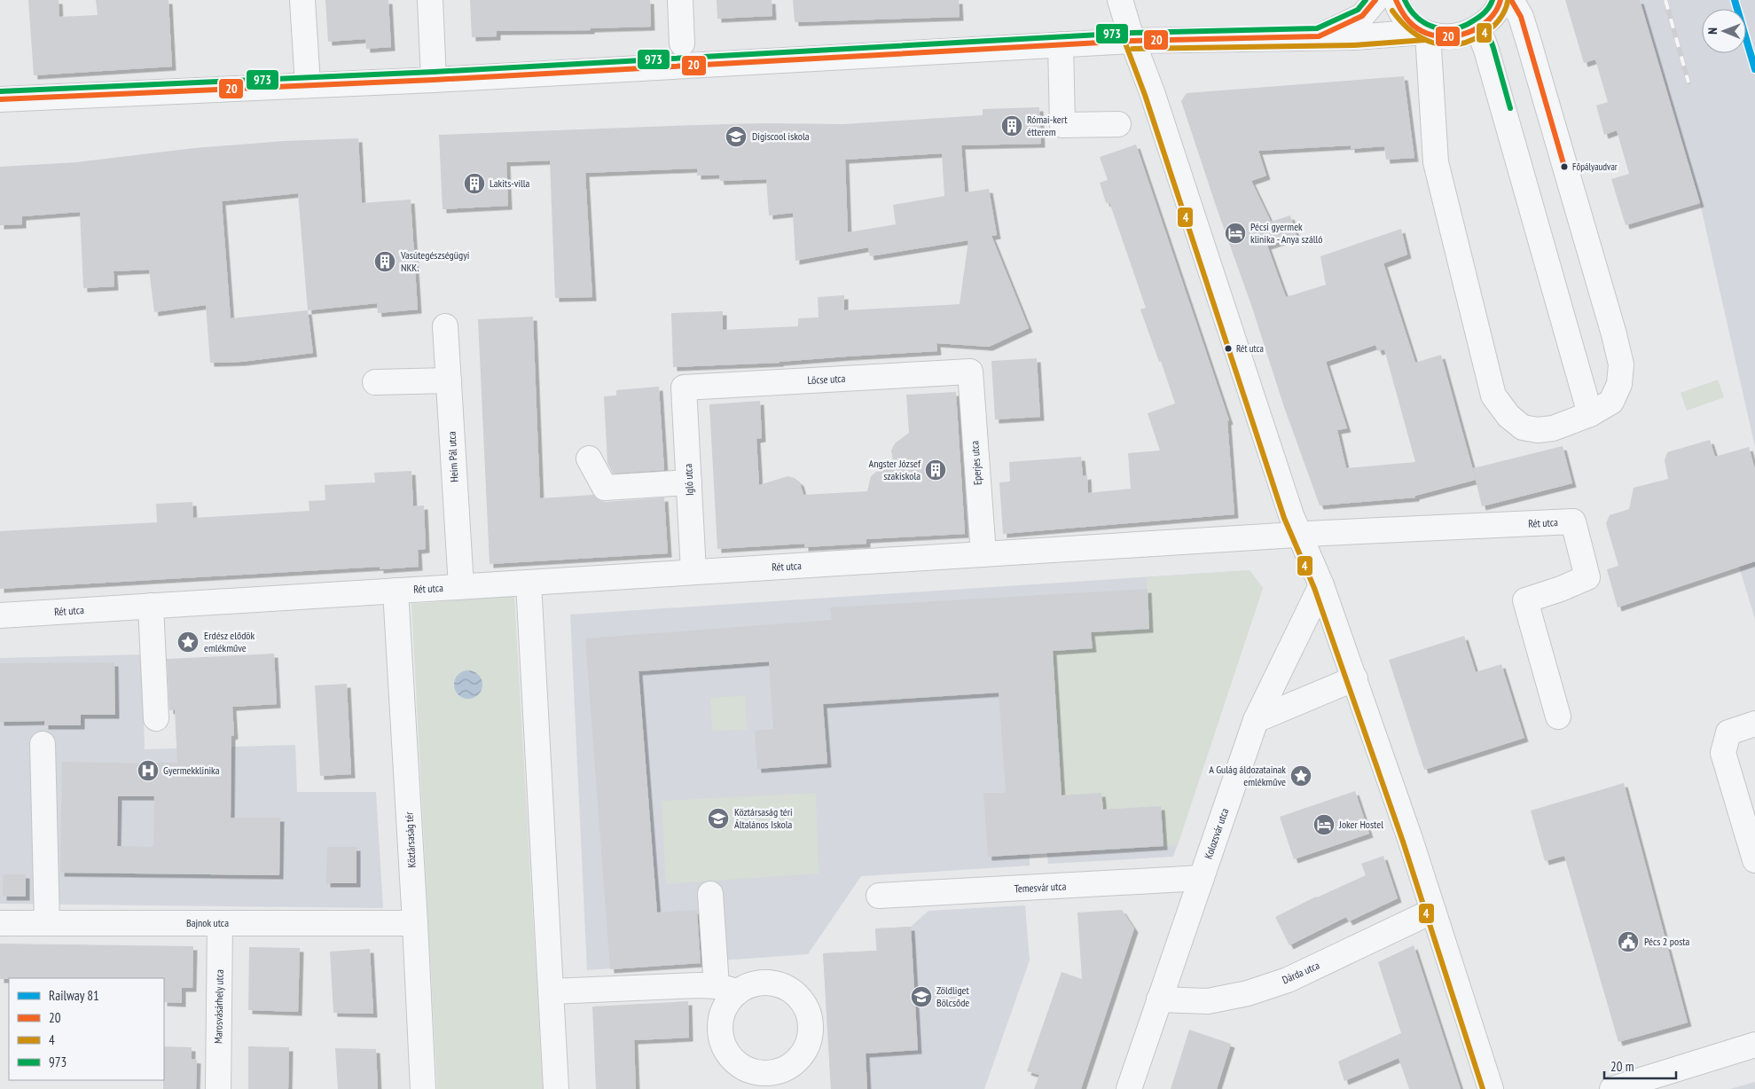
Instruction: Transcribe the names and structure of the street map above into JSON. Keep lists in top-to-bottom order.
{
  "streets": {
    "street": [
      "Lőcse utca",
      "Heim Pál utca",
      "Eperjes utca",
      "Igló utca",
      "Rét utca",
      "Kolozsvár utca",
      "Köztársaság tér",
      "Temesvár utca",
      "Bajnok utca",
      "Dárda utca",
      "Marosvásárhely utca"
    ]
  },
  "crossings": [
    ["Lőcse utca", "Eperjes utca"],
    ["Lőcse utca", "Igló utca"],
    ["Heim Pál utca", "Rét utca"],
    ["Eperjes utca", "Rét utca"],
    ["Igló utca", "Rét utca"],
    ["Rét utca", "Köztársaság tér"],
    ["Kolozsvár utca", "Temesvár utca"],
    ["Kolozsvár utca", "Dárda utca"],
    ["Köztársaság tér", "Bajnok utca"],
    ["Bajnok utca", "Marosvásárhely utca"]
  ],
  "places": {
    "building": [
      "Római-kert étterem",
      "Lakits-villa",
      "Vasútegészségügyi NKK.",
      "Angster József szakiskola"
    ],
    "school or university": ["Digiscool iskola", "Köztársaság téri Általános Iskola", "Zöldliget Bölcsőde"],
    "other": ["Főpályaudvar", "Rét utca"],
    "hotel": ["Pécsi gyermek klinika - Anya szálló", "Joker Hostel"],
    "place": ["Erdész elődök emlékműve", "A Gulág áldozatainak emlékműve"],
    "hospital": ["Gyermekklinika"],
    "public building": ["Pécs 2 posta"]
  },
  "lines": [
    "rail line 81",
    "transit line 20",
    "transit line 973",
    "transit line 4"
  ],
  "legend": [
    "Railway 81",
    "20",
    "4",
    "973"
  ],
  "scale_bar": "20 m",
  "north": "left"
}
